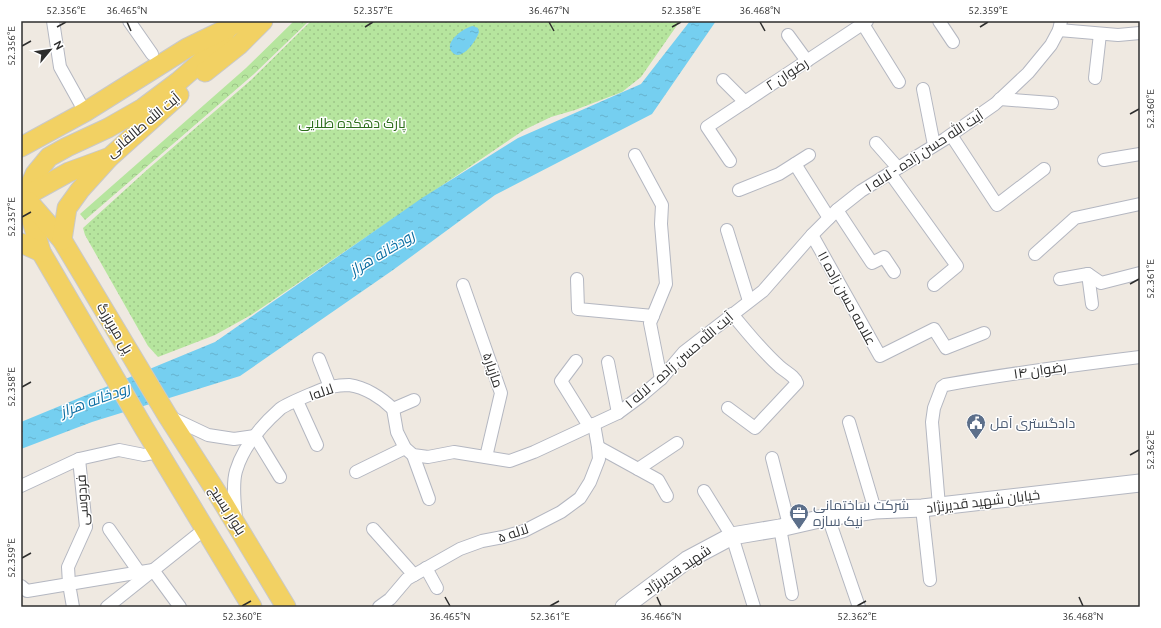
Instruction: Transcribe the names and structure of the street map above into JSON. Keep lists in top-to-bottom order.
{
  "streets": {
    "main road": ["آیت الله طالقانی", "پل میربزرگ", "بلوار بسیج"],
    "street": [
      "رضوان ۲",
      "آیت الله حسن زاده - لاله ۱",
      "علامه حسن زاده ۱۱",
      "مازیار۵",
      "رضوان ۱۴",
      "لاله۱",
      "فردوسی",
      "خيابان شهيد قديرنژاد",
      "لاله ۵",
      "شهید قدیرنژاد"
    ]
  },
  "crossings": [
    ["آیت الله طالقانی", "پل میربزرگ"],
    ["آیت الله حسن زاده - لاله ۱", "علامه حسن زاده ۱۱"],
    ["آیت الله حسن زاده - لاله ۱", "مازیار۵"],
    ["آیت الله حسن زاده - لاله ۱", "لاله ۵"],
    ["پل میربزرگ", "بلوار بسیج"],
    ["رضوان ۱۴", "خيابان شهيد قديرنژاد"],
    ["لاله۱", "بلوار بسیج"],
    ["خيابان شهيد قديرنژاد", "شهید قدیرنژاد"]
  ],
  "water": ["رودخانه هراز"],
  "parks": ["پارک دهکده طلایی"],
  "places": {
    "public building": ["دادگستری آمل"],
    "office": ["شرکت ساختمانی نیک سازه"]
  },
  "north": "top right",
  "coordinates": [
    "52.356°E",
    "36.465°N",
    "52.357°E",
    "36.467°N",
    "52.358°E",
    "36.468°N",
    "52.359°E",
    "52.360°E",
    "52.361°E",
    "52.362°E",
    "36.466°N"
  ]
}
